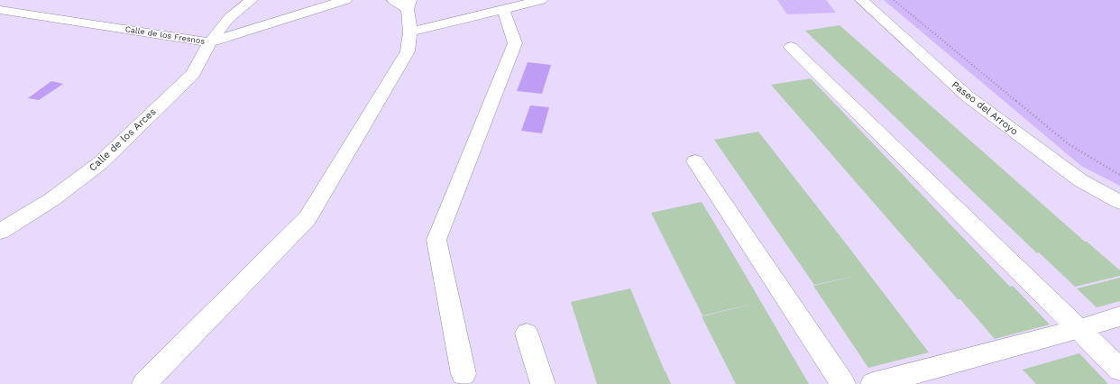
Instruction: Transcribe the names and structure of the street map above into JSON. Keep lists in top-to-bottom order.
{
  "streets": {
    "street": ["Calle de los Fresnos", "Paseo del Arroyo", "Calle de los Arces"]
  },
  "crossings": [
    ["Calle de los Fresnos", "Calle de los Arces"]
  ]
}
